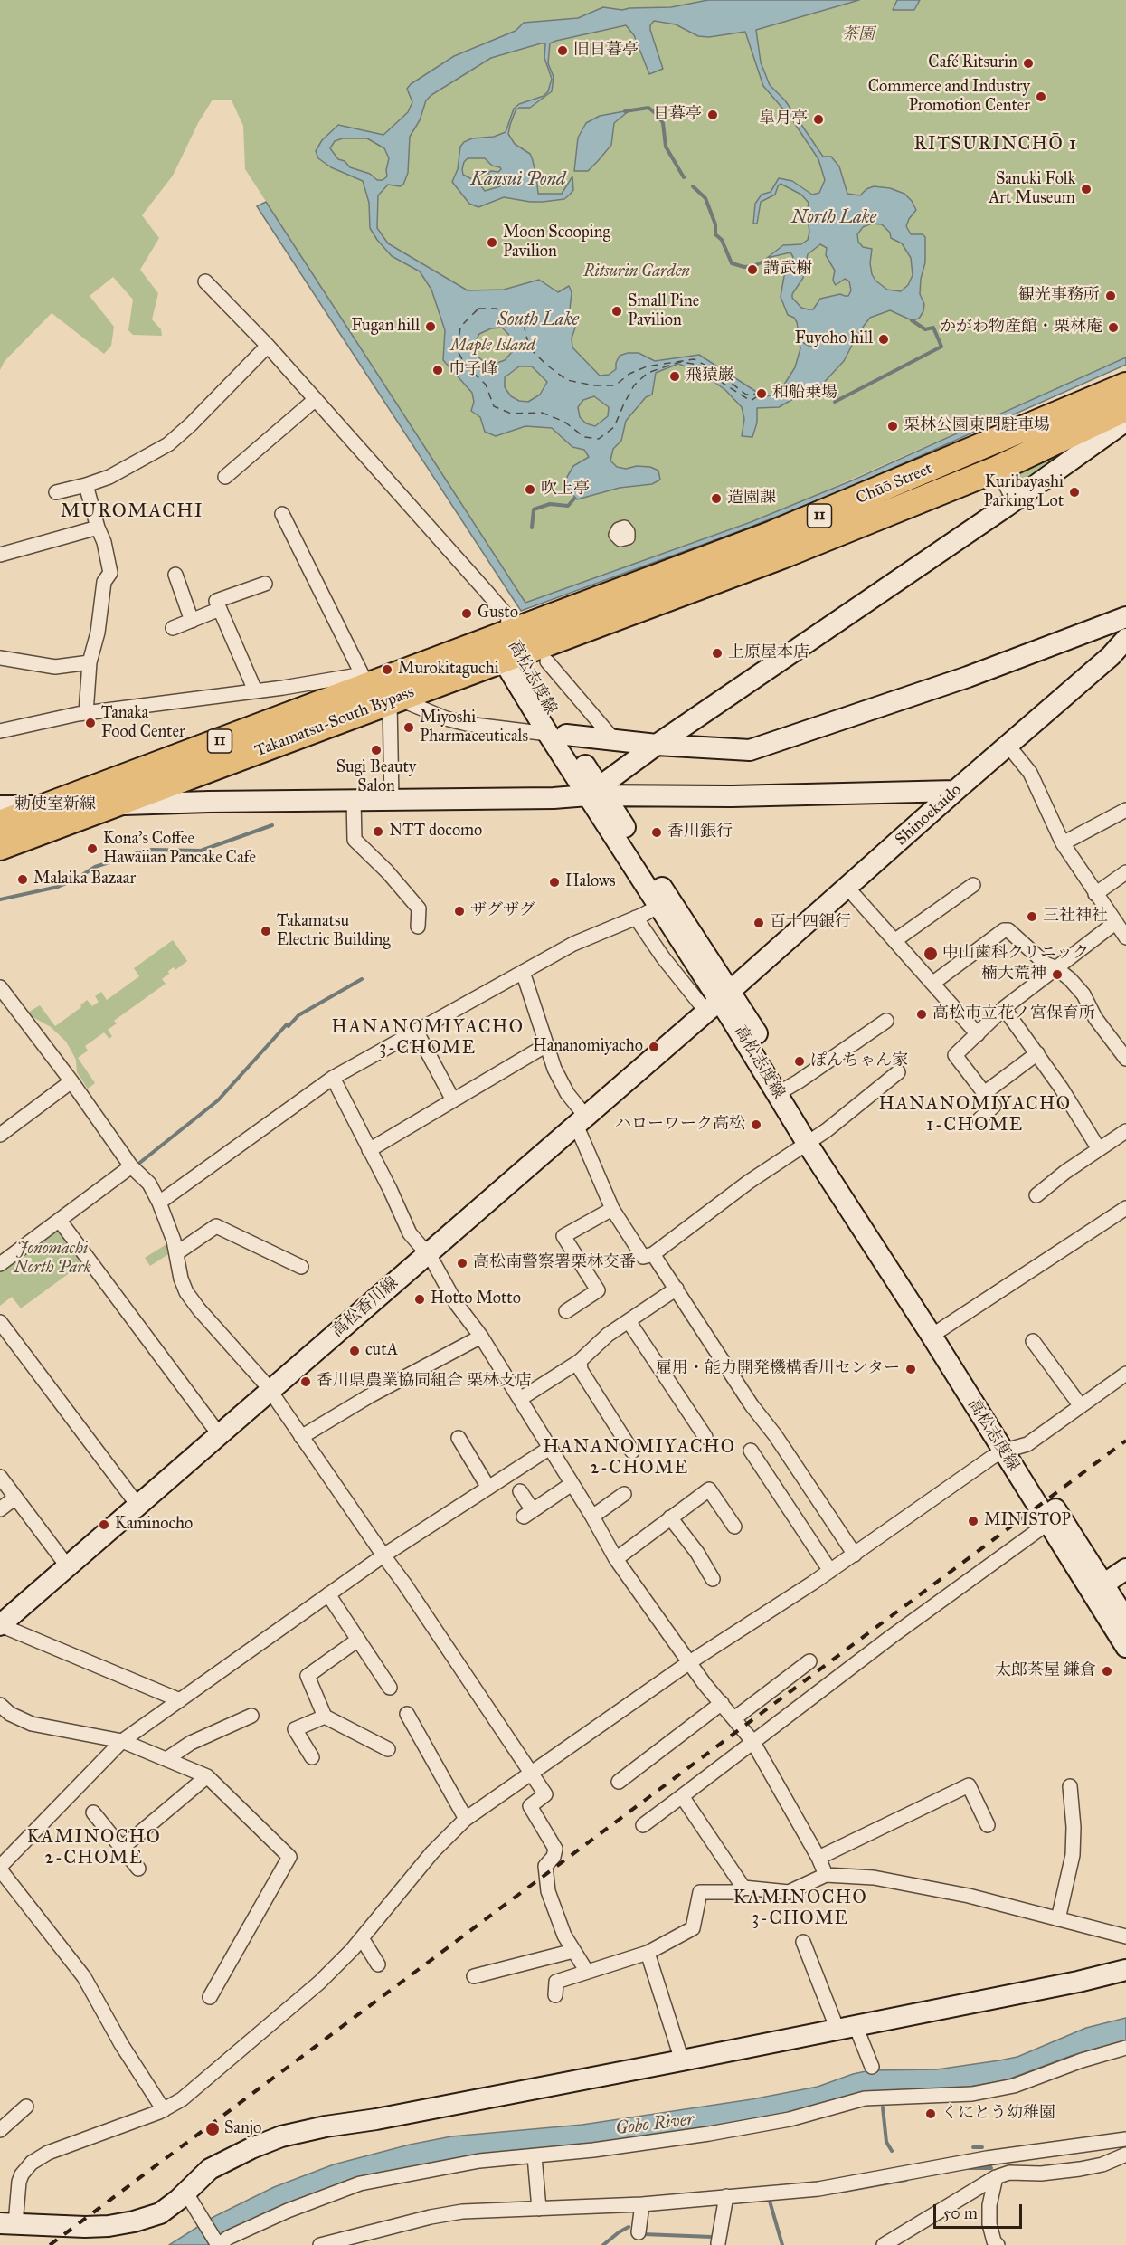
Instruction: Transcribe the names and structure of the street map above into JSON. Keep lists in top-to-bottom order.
{
  "streets": {
    "highway": ["Chūō Street", "11", "Takamatsu-South Bypass"],
    "street": [
      "高松志度線",
      "勅使室新線",
      "Shinoekaido",
      "高松香川線"
    ]
  },
  "crossings": [
    ["Chūō Street", "高松志度線"],
    ["Chūō Street", "Takamatsu-South Bypass"],
    ["高松志度線", "Takamatsu-South Bypass"],
    ["高松志度線", "勅使室新線"],
    ["高松志度線", "Shinoekaido"],
    ["高松志度線", "高松香川線"],
    ["Takamatsu-South Bypass", "勅使室新線"],
    ["勅使室新線", "Shinoekaido"],
    ["Shinoekaido", "高松香川線"]
  ],
  "districts": [
    "RITSURINCHŌ 1",
    "MUROMACHI",
    "HANANOMIYACHO 3-CHOME",
    "HANANOMIYACHO 1-CHOME",
    "HANANOMIYACHO 2-CHOME",
    "KAMINOCHO 2-CHOME",
    "KAMINOCHO 3-CHOME"
  ],
  "water": [
    "Kansui Pond",
    "North Lake",
    "South Lake",
    "Gobo River"
  ],
  "parks": [
    "茶園",
    "Ritsurin Garden",
    "Maple Island",
    "Jonomachi North Park"
  ],
  "places": [
    "旧日暮亭",
    "Café Ritsurin",
    "Commerce and Industry Promotion Center",
    "日暮亭",
    "皐月亭",
    "Sanuki Folk Art Museum",
    "Moon Scooping Pavilion",
    "講武榭",
    "観光事務所",
    "Small Pine Pavilion",
    "Fugan hill",
    "かがわ物産館・栗林庵",
    "Fuyoho hill",
    "巾子峰",
    "飛猿巌",
    "和船乗場",
    "栗林公園東門駐車場",
    "吹上亭",
    "Kuribayashi Parking Lot",
    "造園課",
    "Gusto",
    "上原屋本店",
    "Murokitaguchi",
    "Tanaka Food Center",
    "Miyoshi Pharmaceuticals",
    "Sugi Beauty Salon",
    "NTT docomo",
    "香川銀行",
    "Kona's Coffee Hawaiian Pancake Cafe",
    "Malaika Bazaar",
    "Halows",
    "ザグザグ",
    "三社神社",
    "百十四銀行",
    "Takamatsu Electric Building",
    "中山歯科クリニック",
    "楠大荒神",
    "高松市立花ノ宮保育所",
    "Hananomiyacho",
    "ぽんちゃん家",
    "ハローワーク高松",
    "高松南警察署栗林交番",
    "Hotto Motto",
    "cutA",
    "雇用・能力開発機構香川センター",
    "香川県農業協同組合 栗林支店",
    "MINISTOP",
    "Kaminocho",
    "太郎茶屋 鎌倉",
    "くにとう幼稚園",
    "Sanjo"
  ],
  "scale_bar": "50 m"
}
